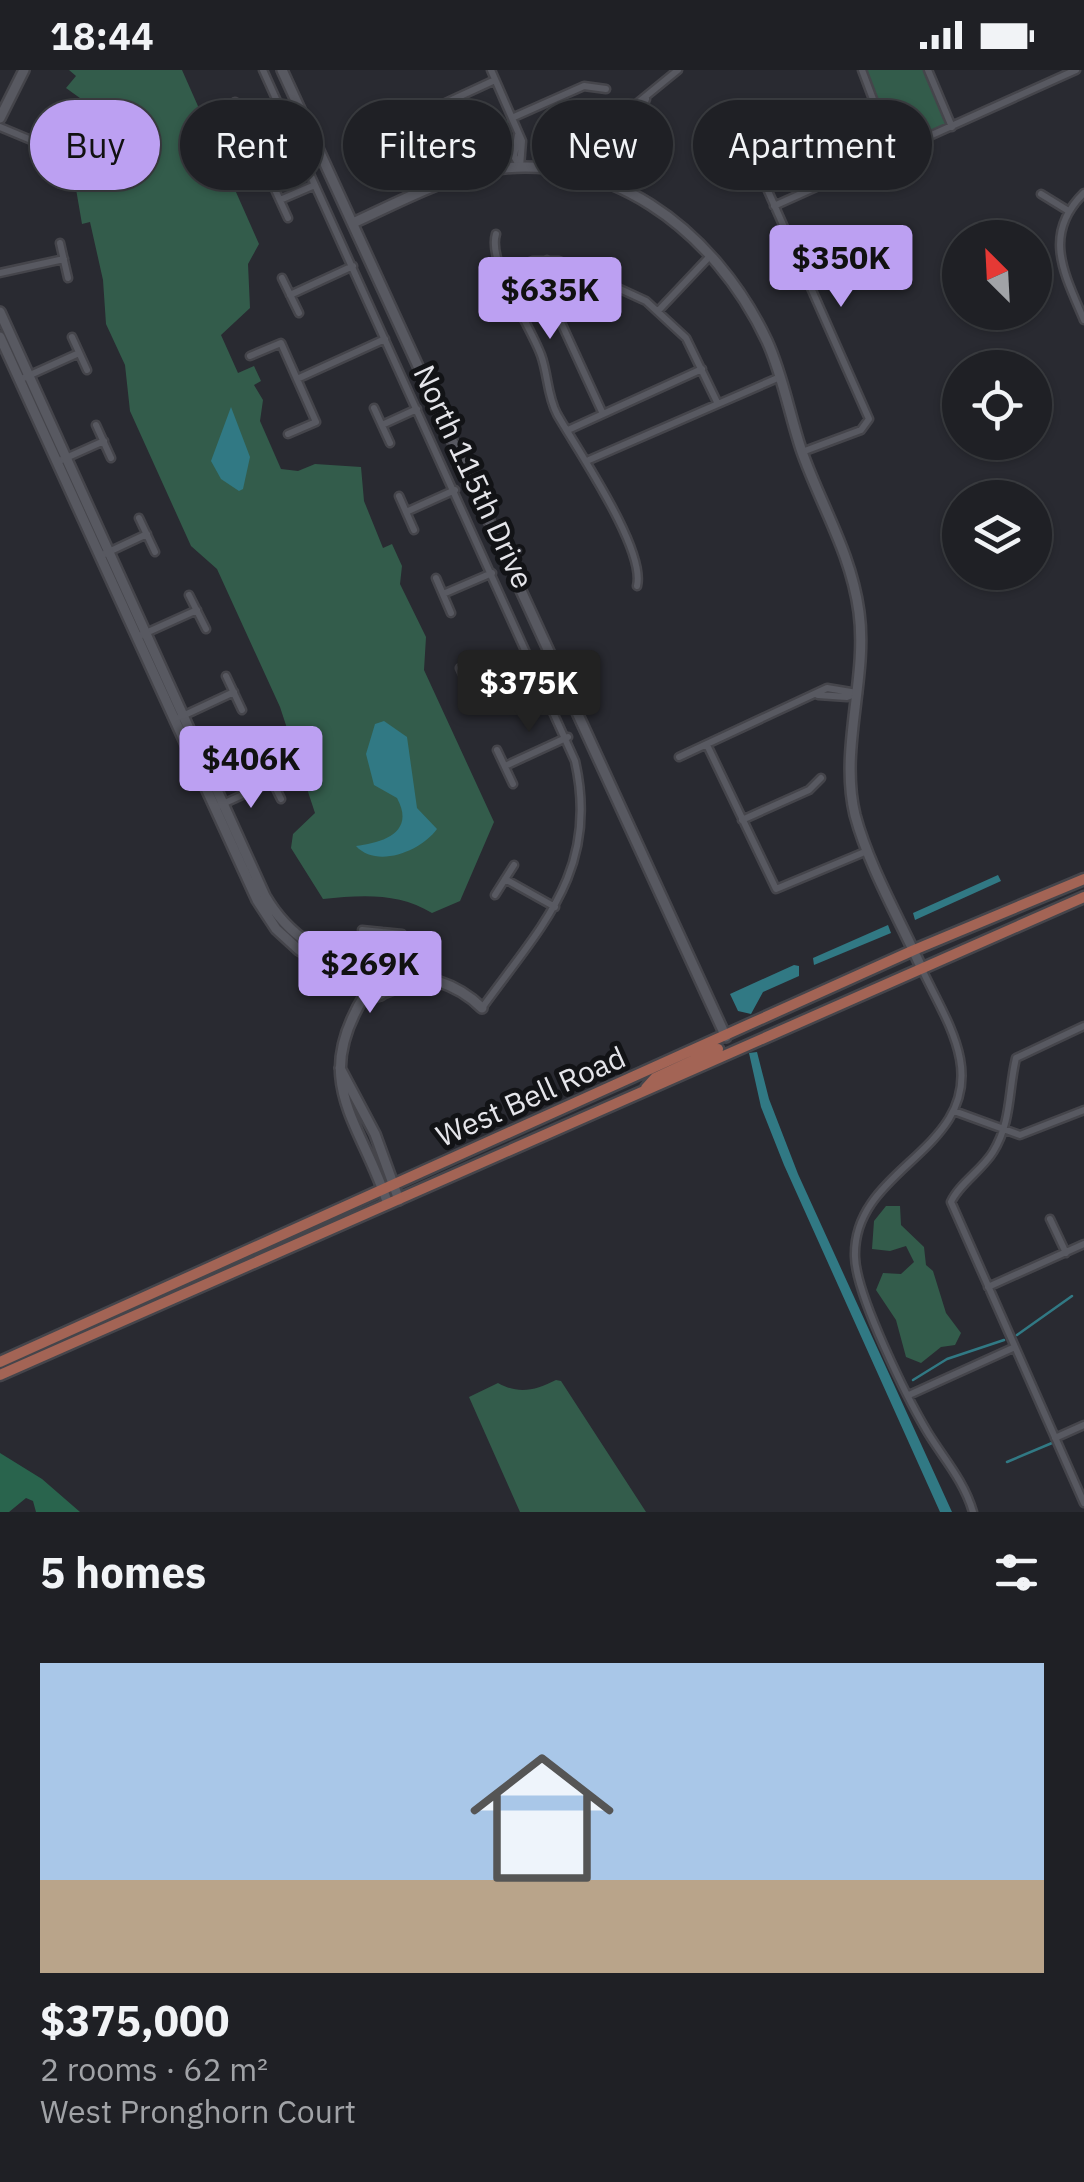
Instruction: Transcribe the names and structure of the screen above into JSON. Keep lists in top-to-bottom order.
{
  "streets": {
    "main road": ["West Bell Road"],
    "street": ["North 115th Drive"]
  },
  "north": "top left",
  "page": {
    "status": "18:44",
    "chip": [
      "Buy",
      "Rent",
      "Filters",
      "New",
      "Apartment"
    ],
    "price": [
      "$350K",
      "$635K",
      "$375K",
      "$406K",
      "$269K"
    ],
    "heading": "5 homes",
    "list": [
      {
        "name": "$375,000",
        "note": "2 rooms · 62 m² · West Pronghorn Court"
      }
    ]
  }
}
